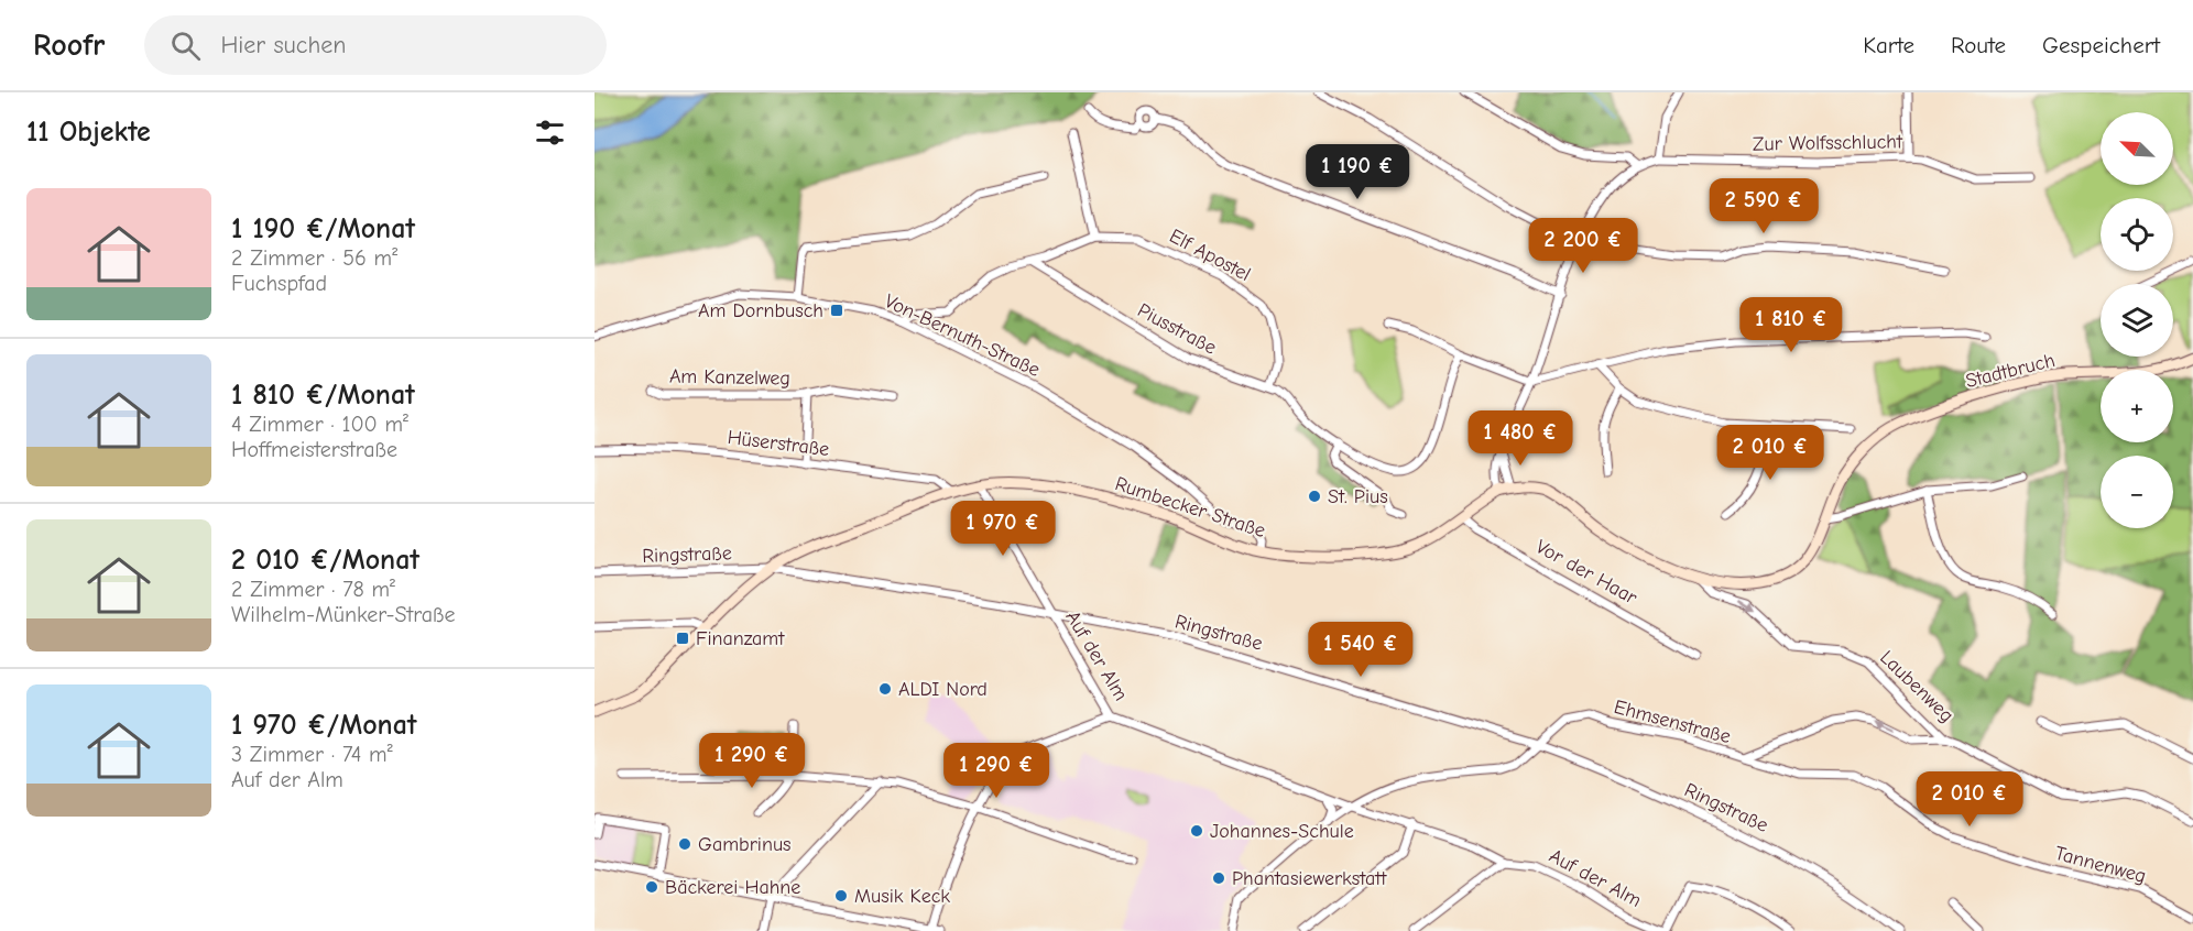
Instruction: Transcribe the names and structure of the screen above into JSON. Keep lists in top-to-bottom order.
{
  "streets": {
    "street": [
      "Zur Wolfsschlucht",
      "Elf Apostel",
      "Piusstraße",
      "Von-Bernuth-Straße",
      "Stadtbruch",
      "Am Kanzelweg",
      "Hüserstraße",
      "Rumbecker Straße",
      "Ringstraße",
      "Vor der Haar",
      "Auf der Alm",
      "Laubenweg",
      "Ehmsenstraße",
      "Tannenweg"
    ]
  },
  "crossings": [
    ["Elf Apostel", "Piusstraße"],
    ["Elf Apostel", "Von-Bernuth-Straße"],
    ["Von-Bernuth-Straße", "Rumbecker Straße"],
    ["Stadtbruch", "Rumbecker Straße"],
    ["Am Kanzelweg", "Hüserstraße"],
    ["Hüserstraße", "Rumbecker Straße"],
    ["Rumbecker Straße", "Ringstraße"],
    ["Rumbecker Straße", "Vor der Haar"],
    ["Rumbecker Straße", "Auf der Alm"],
    ["Rumbecker Straße", "Laubenweg"],
    ["Ringstraße", "Auf der Alm"],
    ["Ringstraße", "Ehmsenstraße"],
    ["Auf der Alm", "Ehmsenstraße"],
    ["Laubenweg", "Ehmsenstraße"],
    ["Ehmsenstraße", "Tannenweg"]
  ],
  "one_way": ["Laubenweg"],
  "places": {
    "transit": ["Am Dornbusch", "Finanzamt"],
    "other": [
      "St. Pius",
      "ALDI Nord",
      "Johannes-Schule",
      "Gambrinus",
      "Phantasiewerkstatt",
      "Bäckerei Hahne",
      "Musik Keck"
    ]
  },
  "north": "top left",
  "page": {
    "header": "Roofr",
    "search": "Hier suchen",
    "nav": ["Karte", "Route", "Gespeichert"],
    "heading": "11 Objekte",
    "map_buttons": ["+", "−"],
    "price": [
      "1 190 €",
      "2 590 €",
      "2 200 €",
      "1 810 €",
      "1 480 €",
      "2 010 €",
      "1 970 €",
      "1 540 €",
      "1 290 €",
      "1 290 €",
      "2 010 €"
    ],
    "list": [
      {
        "name": "1 190 €/Monat",
        "note": "2 Zimmer · 56 m² · Fuchspfad"
      },
      {
        "name": "1 810 €/Monat",
        "note": "4 Zimmer · 100 m² · Hoffmeisterstraße"
      },
      {
        "name": "2 010 €/Monat",
        "note": "2 Zimmer · 78 m² · Wilhelm-Münker-Straße"
      },
      {
        "name": "1 970 €/Monat",
        "note": "3 Zimmer · 74 m² · Auf der Alm"
      }
    ]
  }
}
